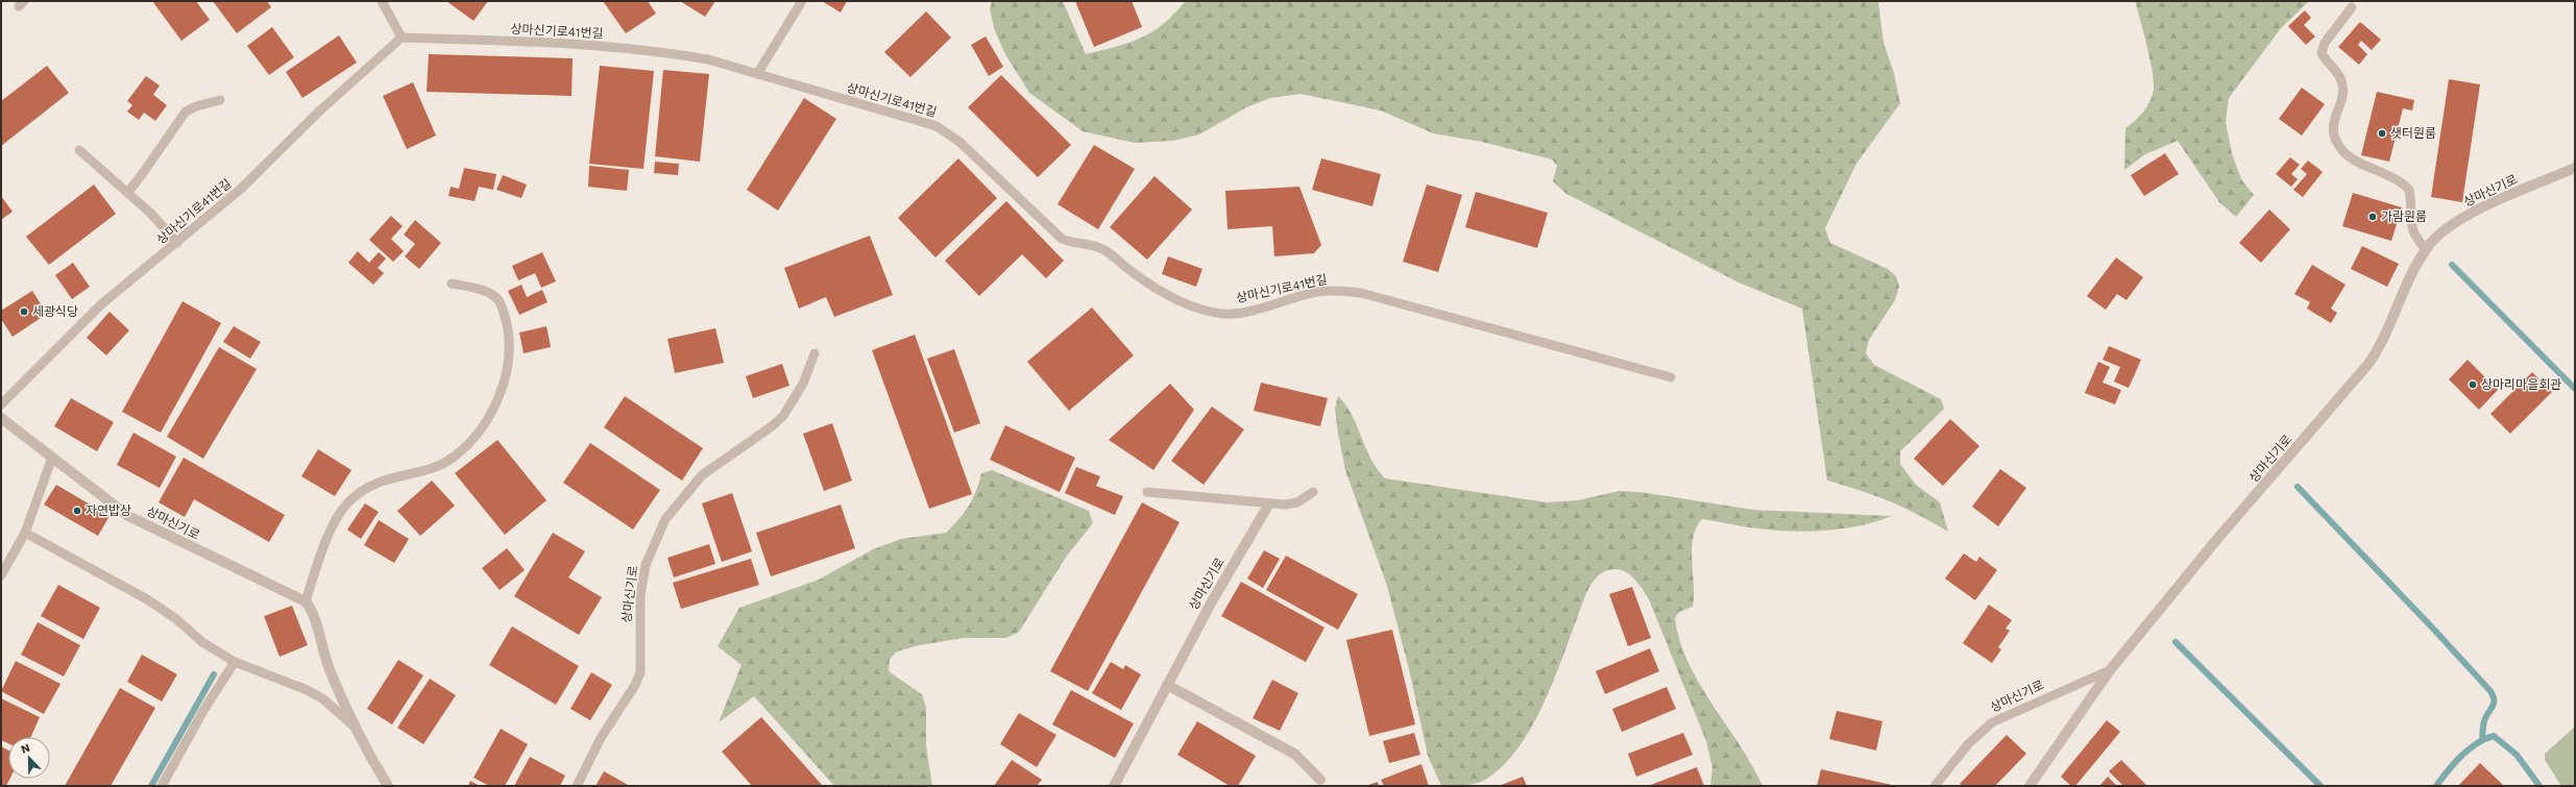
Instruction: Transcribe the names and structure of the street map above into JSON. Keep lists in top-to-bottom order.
{
  "streets": {
    "street": ["상마신기로"],
    "lane": ["상마신기로41번길"]
  },
  "places": [
    "샛터원룸",
    "가람원룸",
    "세광식당",
    "상마리마을회관",
    "자연밥상"
  ],
  "north": "top"
}
